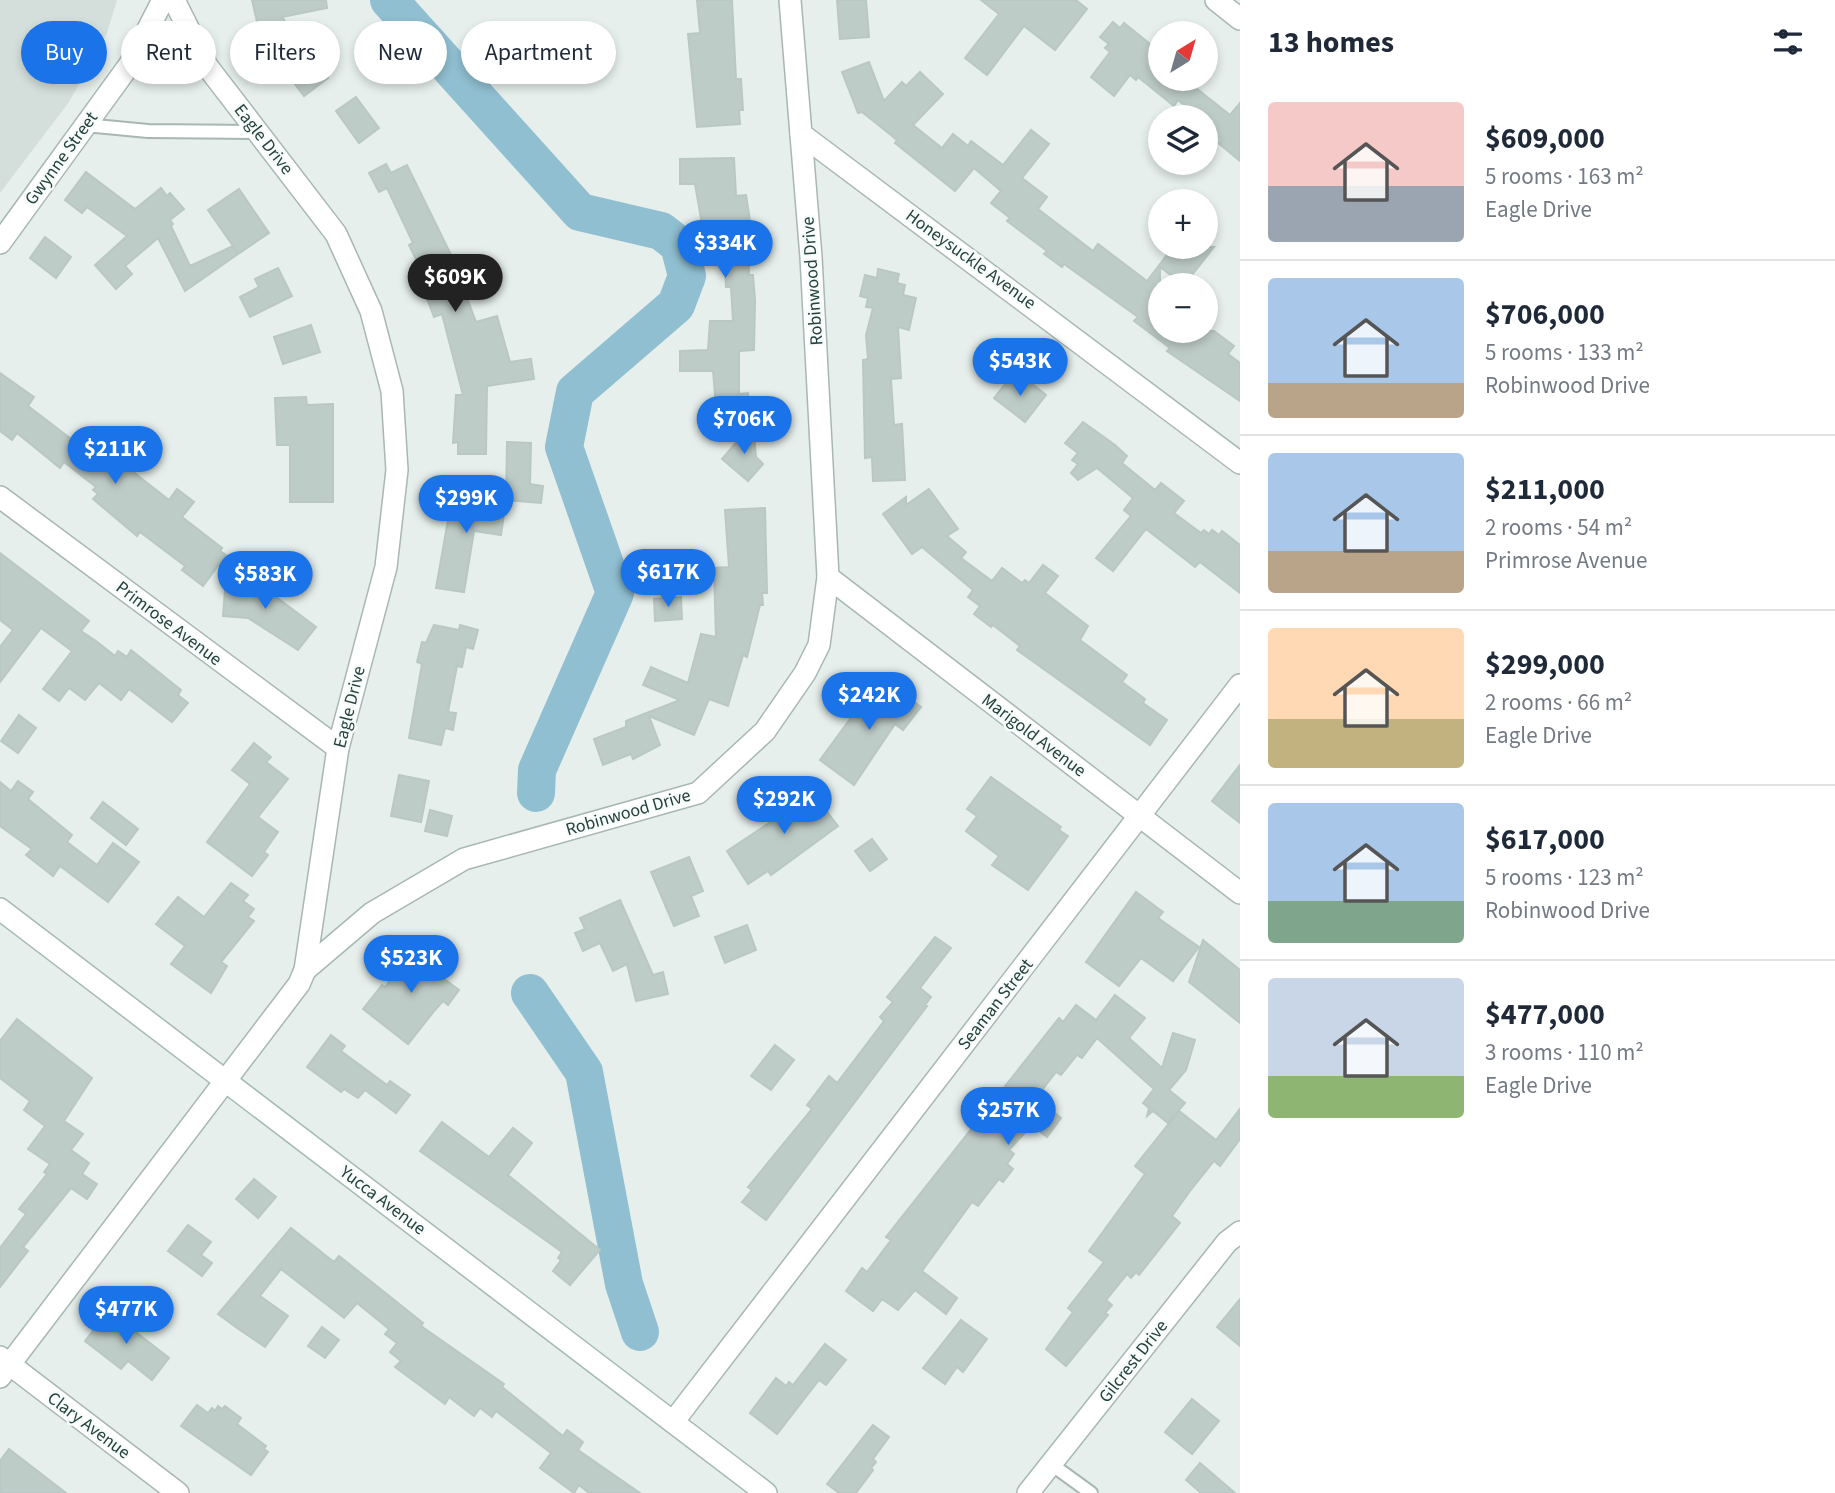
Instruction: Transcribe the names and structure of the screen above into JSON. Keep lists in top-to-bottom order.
{
  "streets": {
    "street": [
      "Eagle Drive",
      "Gwynne Street",
      "Honeysuckle Avenue",
      "Robinwood Drive",
      "Primrose Avenue",
      "Marigold Avenue",
      "Seaman Street",
      "Yucca Avenue",
      "Gilcrest Drive",
      "Clary Avenue"
    ]
  },
  "crossings": [
    ["Eagle Drive", "Robinwood Drive"],
    ["Eagle Drive", "Primrose Avenue"],
    ["Eagle Drive", "Yucca Avenue"],
    ["Eagle Drive", "Clary Avenue"],
    ["Honeysuckle Avenue", "Robinwood Drive"],
    ["Robinwood Drive", "Marigold Avenue"],
    ["Marigold Avenue", "Seaman Street"],
    ["Seaman Street", "Yucca Avenue"]
  ],
  "north": "top right",
  "page": {
    "heading": "13 homes",
    "map_buttons": ["+", "−"],
    "chip": [
      "Buy",
      "Rent",
      "Filters",
      "New",
      "Apartment"
    ],
    "list": [
      {
        "name": "$609,000",
        "note": "5 rooms · 163 m² · Eagle Drive"
      },
      {
        "name": "$706,000",
        "note": "5 rooms · 133 m² · Robinwood Drive"
      },
      {
        "name": "$211,000",
        "note": "2 rooms · 54 m² · Primrose Avenue"
      },
      {
        "name": "$299,000",
        "note": "2 rooms · 66 m² · Eagle Drive"
      },
      {
        "name": "$617,000",
        "note": "5 rooms · 123 m² · Robinwood Drive"
      },
      {
        "name": "$477,000",
        "note": "3 rooms · 110 m² · Eagle Drive"
      }
    ],
    "price": [
      "$334K",
      "$609K",
      "$543K",
      "$706K",
      "$211K",
      "$299K",
      "$617K",
      "$583K",
      "$242K",
      "$292K",
      "$523K",
      "$257K",
      "$477K"
    ]
  }
}
